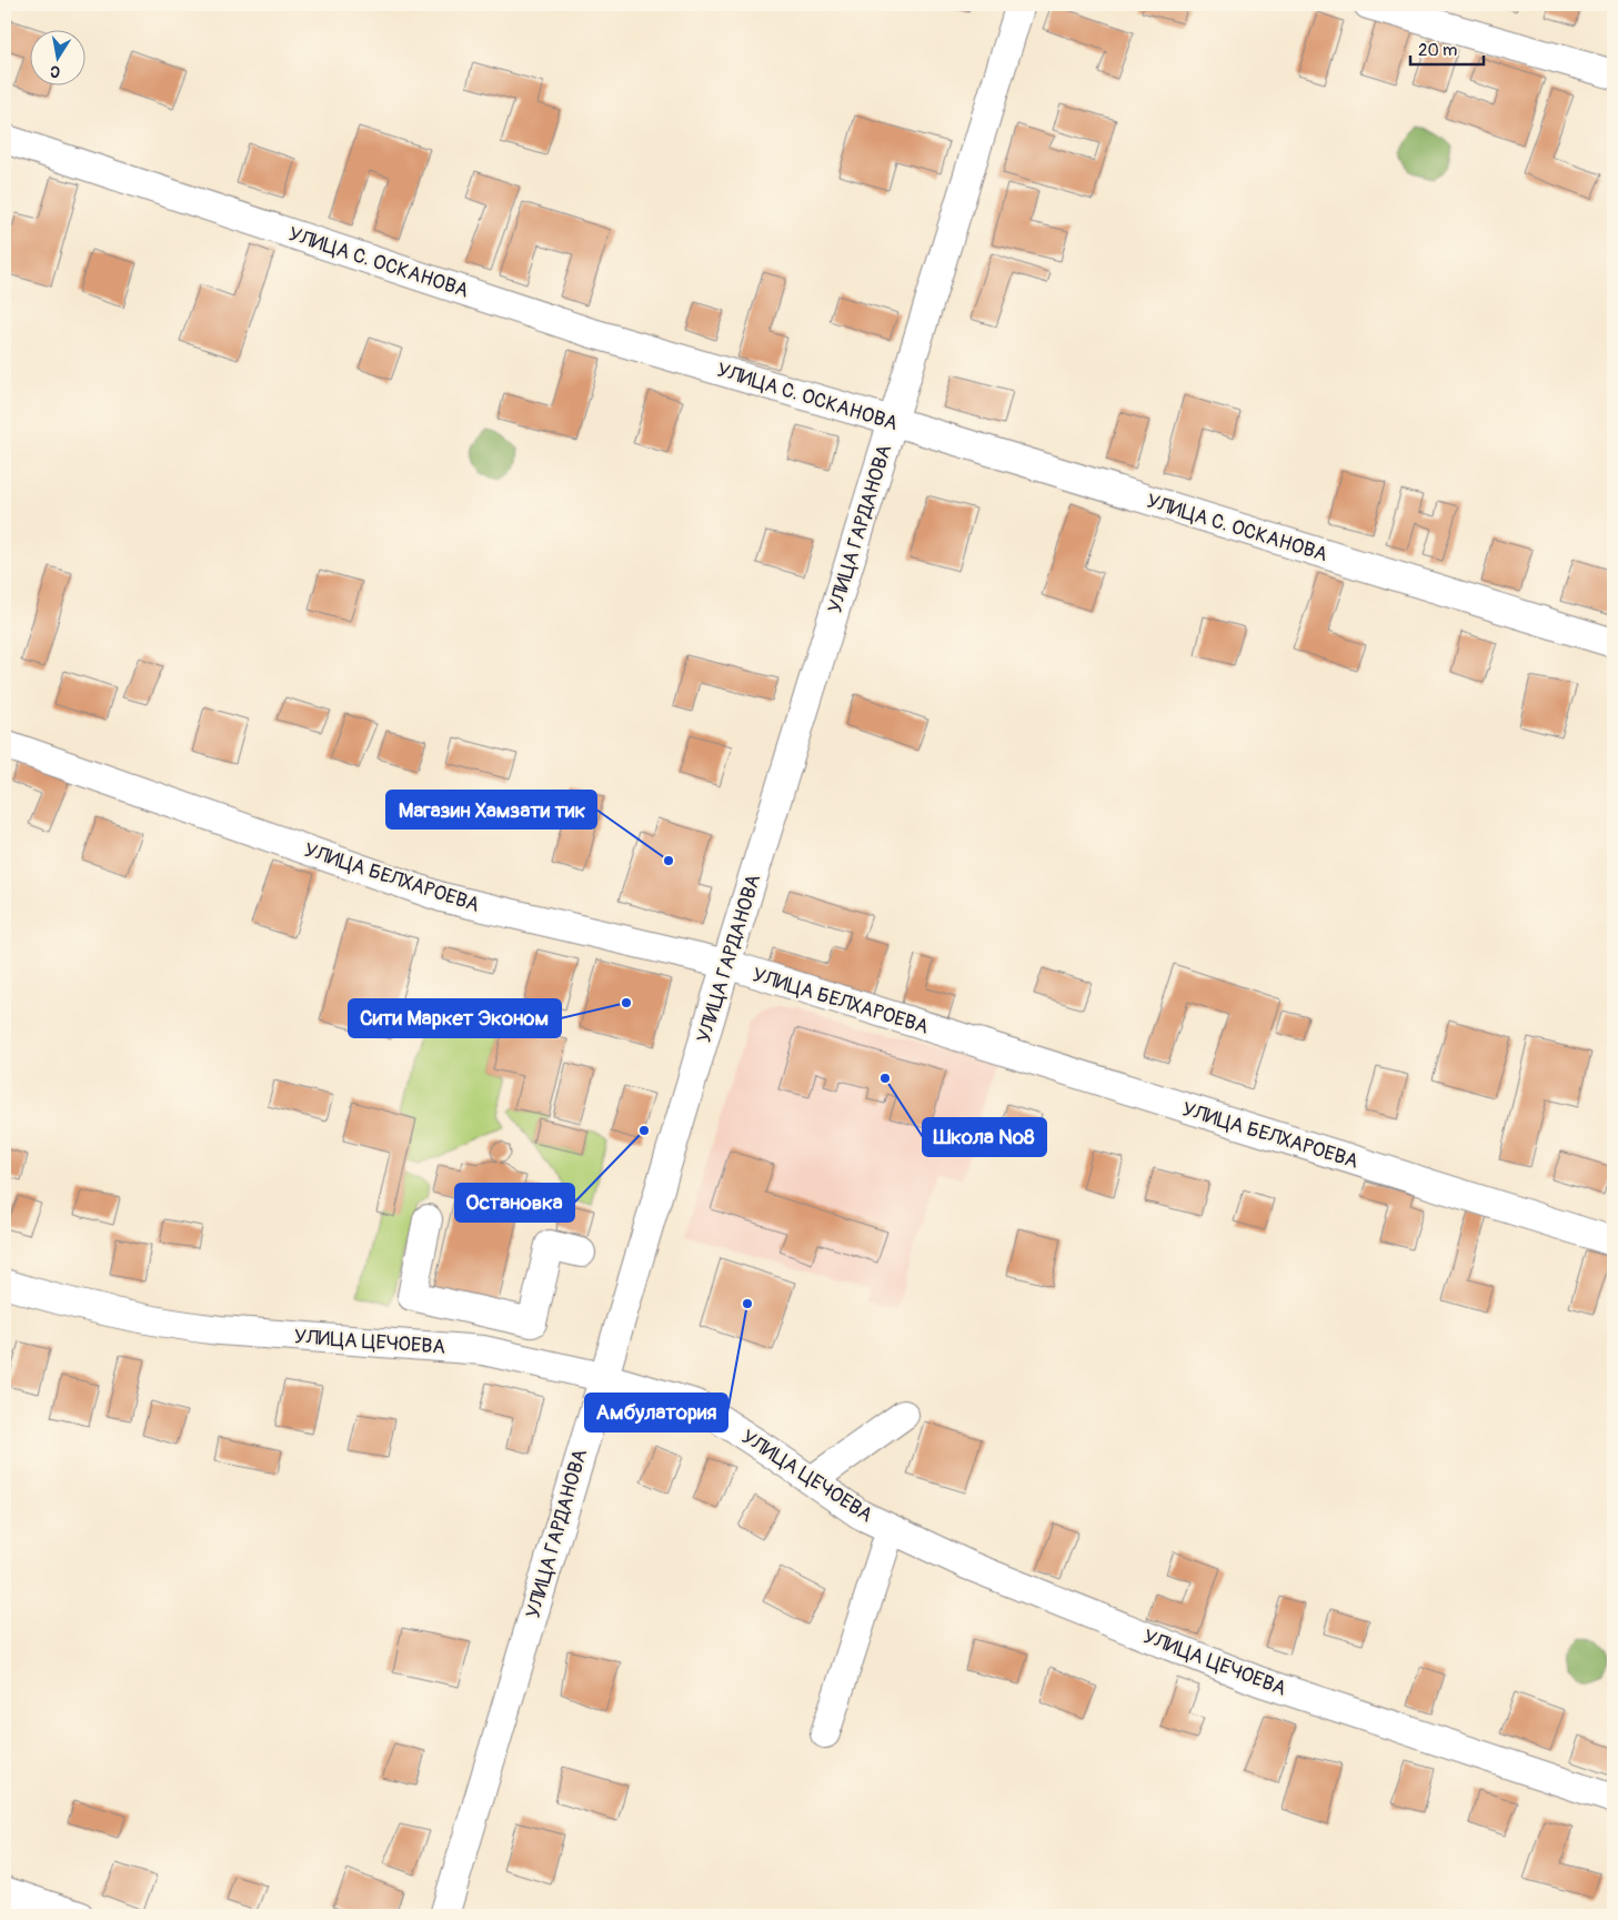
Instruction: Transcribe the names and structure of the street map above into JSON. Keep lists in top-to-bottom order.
{
  "streets": {
    "street": [
      "УЛИЦА С. ОСКАНОВА",
      "УЛИЦА ГАРДАНОВА",
      "УЛИЦА БЕЛХАРОЕВА",
      "УЛИЦА ЦЕЧОЕВА"
    ]
  },
  "crossings": [
    ["УЛИЦА С. ОСКАНОВА", "УЛИЦА ГАРДАНОВА"],
    ["УЛИЦА ГАРДАНОВА", "УЛИЦА БЕЛХАРОЕВА"],
    ["УЛИЦА ГАРДАНОВА", "УЛИЦА ЦЕЧОЕВА"]
  ],
  "places": [
    "Магазин Хамзати тик",
    "Сити Маркет Эконом",
    "Школа №8",
    "Остановка",
    "Амбулатория"
  ],
  "scale_bar": "20 m",
  "north": "bottom"
}
